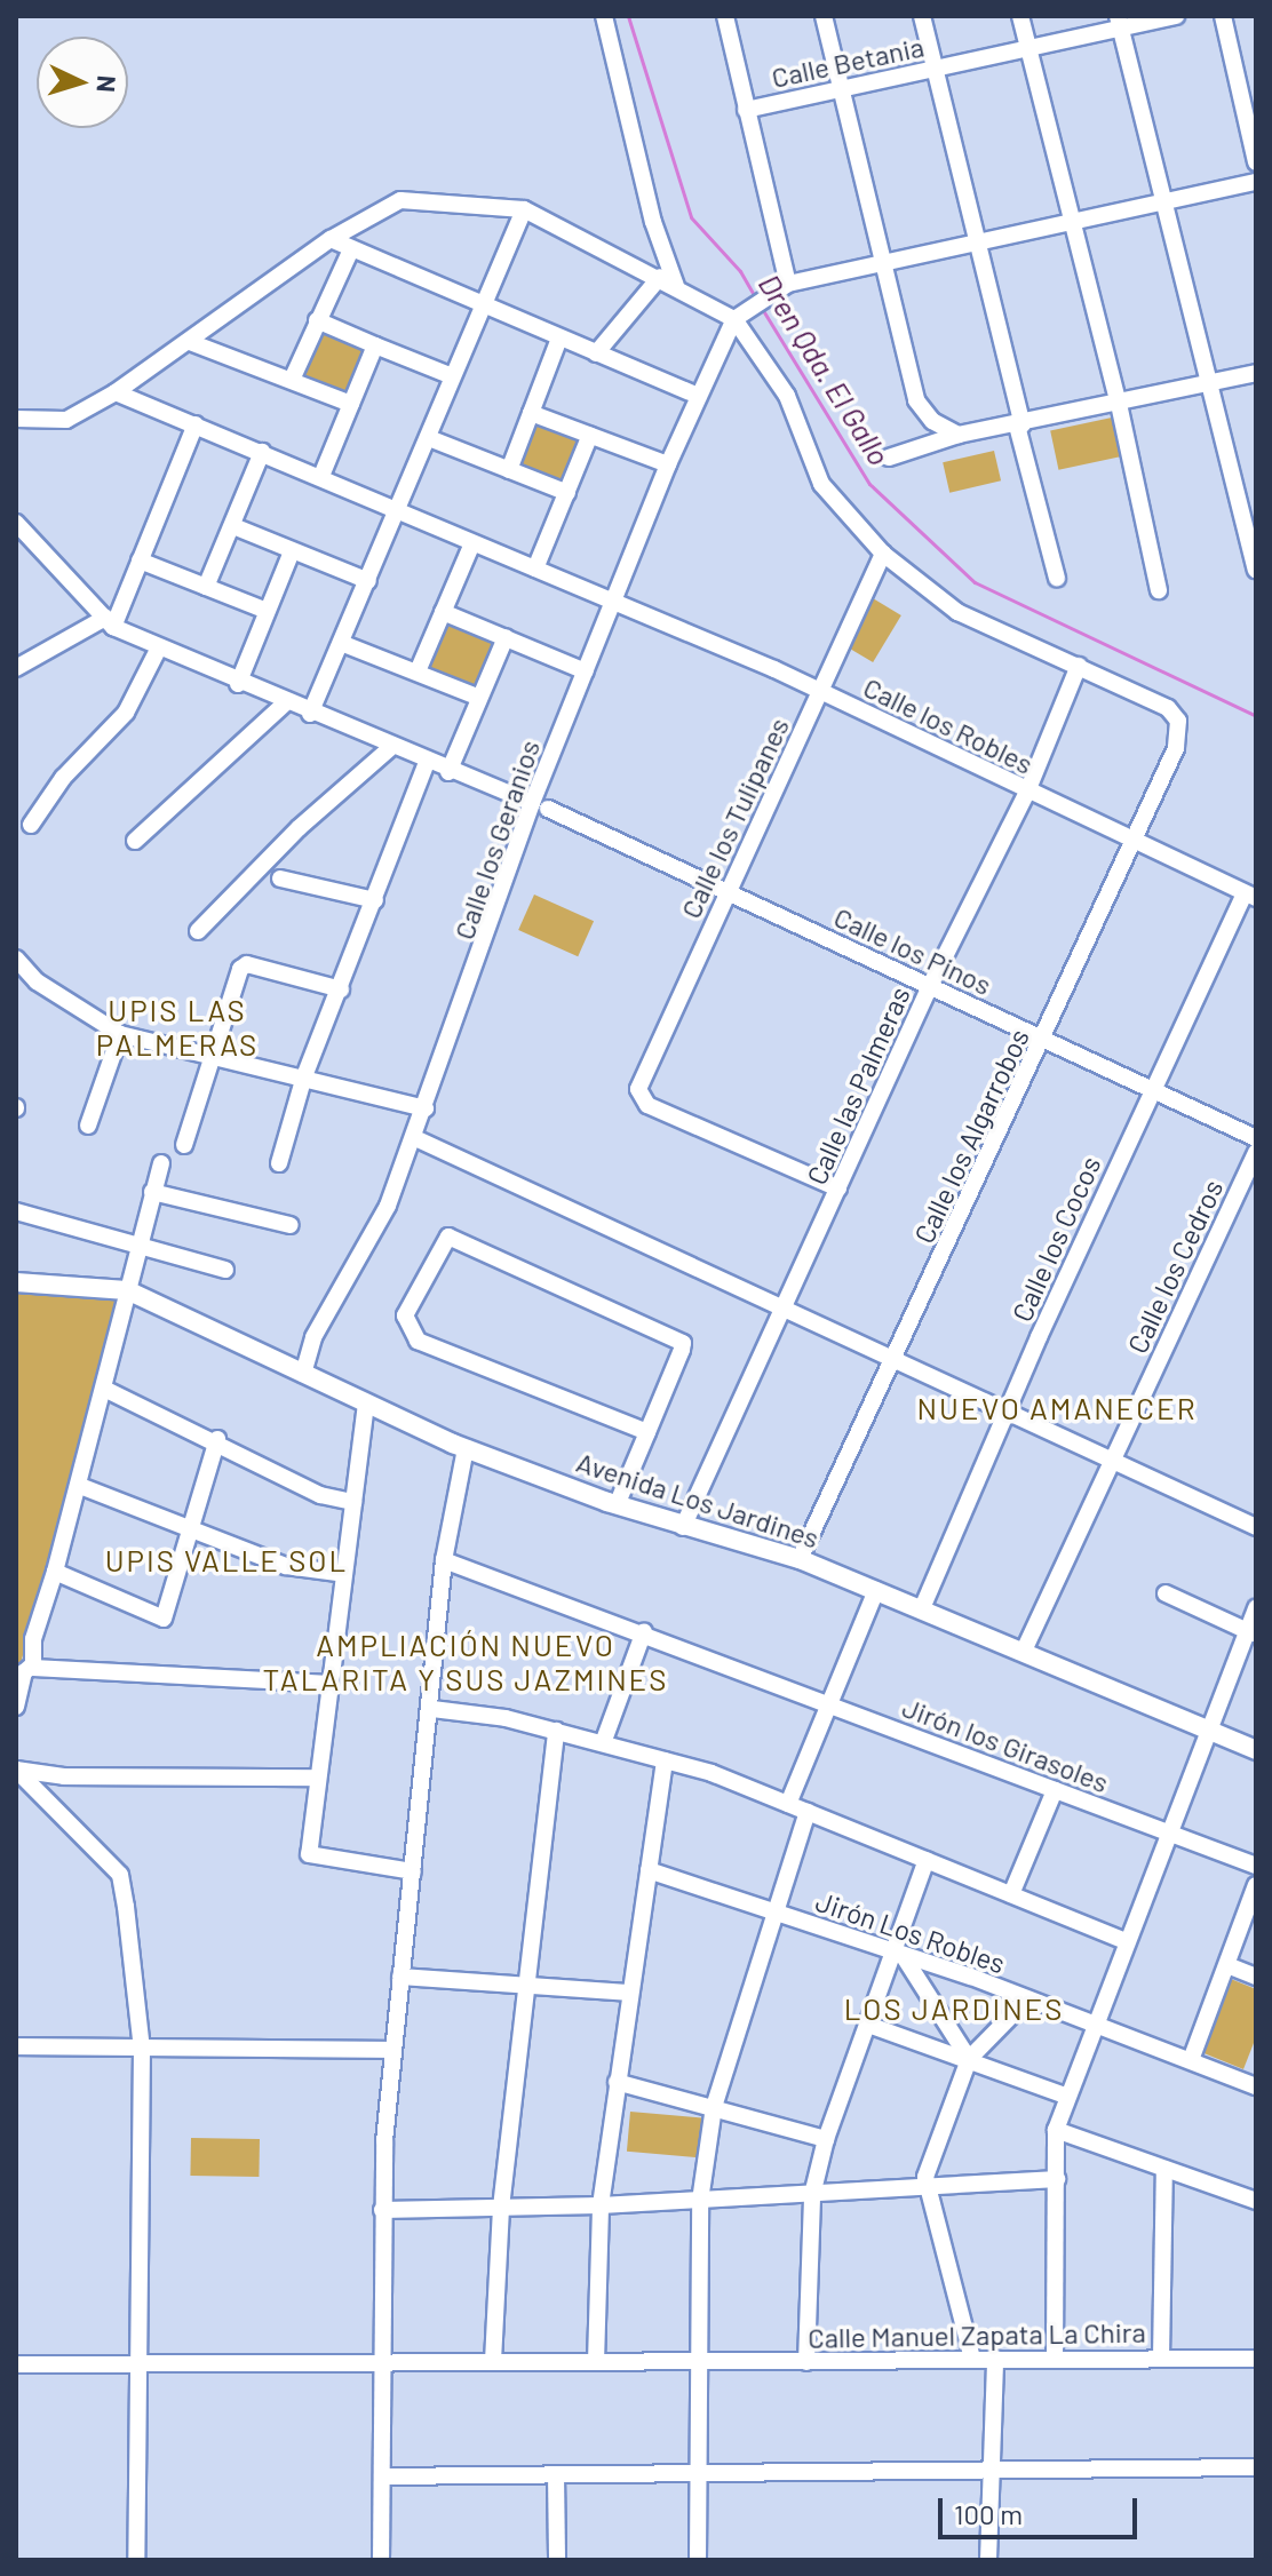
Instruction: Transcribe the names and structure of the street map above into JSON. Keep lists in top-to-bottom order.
{
  "streets": {
    "street": [
      "Calle Betania",
      "Calle los Robles",
      "Calle los Tulipanes",
      "Calle los Geranios",
      "Calle los Pinos",
      "Calle las Palmeras",
      "Calle los Algarrobos",
      "Calle los Cocos",
      "Calle los Cedros",
      "Avenida Los Jardines",
      "Jirón los Girasoles",
      "Jirón Los Robles",
      "Calle Manuel Zapata La Chira"
    ]
  },
  "crossings": [
    ["Calle los Robles", "Calle los Tulipanes"],
    ["Calle los Robles", "Calle los Geranios"],
    ["Calle los Robles", "Calle las Palmeras"],
    ["Calle los Robles", "Calle los Algarrobos"],
    ["Calle los Robles", "Calle los Cocos"],
    ["Calle los Tulipanes", "Calle los Pinos"],
    ["Calle los Tulipanes", "Calle las Palmeras"],
    ["Calle los Geranios", "Calle los Pinos"],
    ["Calle los Geranios", "Avenida Los Jardines"],
    ["Calle los Pinos", "Calle las Palmeras"],
    ["Calle los Pinos", "Calle los Algarrobos"],
    ["Calle los Pinos", "Calle los Cocos"],
    ["Calle las Palmeras", "Calle los Algarrobos"],
    ["Calle las Palmeras", "Avenida Los Jardines"],
    ["Calle los Algarrobos", "Avenida Los Jardines"],
    ["Calle los Cocos", "Avenida Los Jardines"],
    ["Calle los Cedros", "Avenida Los Jardines"]
  ],
  "districts": [
    "UPIS LAS PALMERAS",
    "NUEVO AMANECER",
    "UPIS VALLE SOL",
    "AMPLIACIÓN NUEVO TALARITA Y SUS JAZMINES",
    "LOS JARDINES"
  ],
  "water": ["Dren Qda. El Gallo"],
  "scale_bar": "100 m",
  "north": "right"
}
